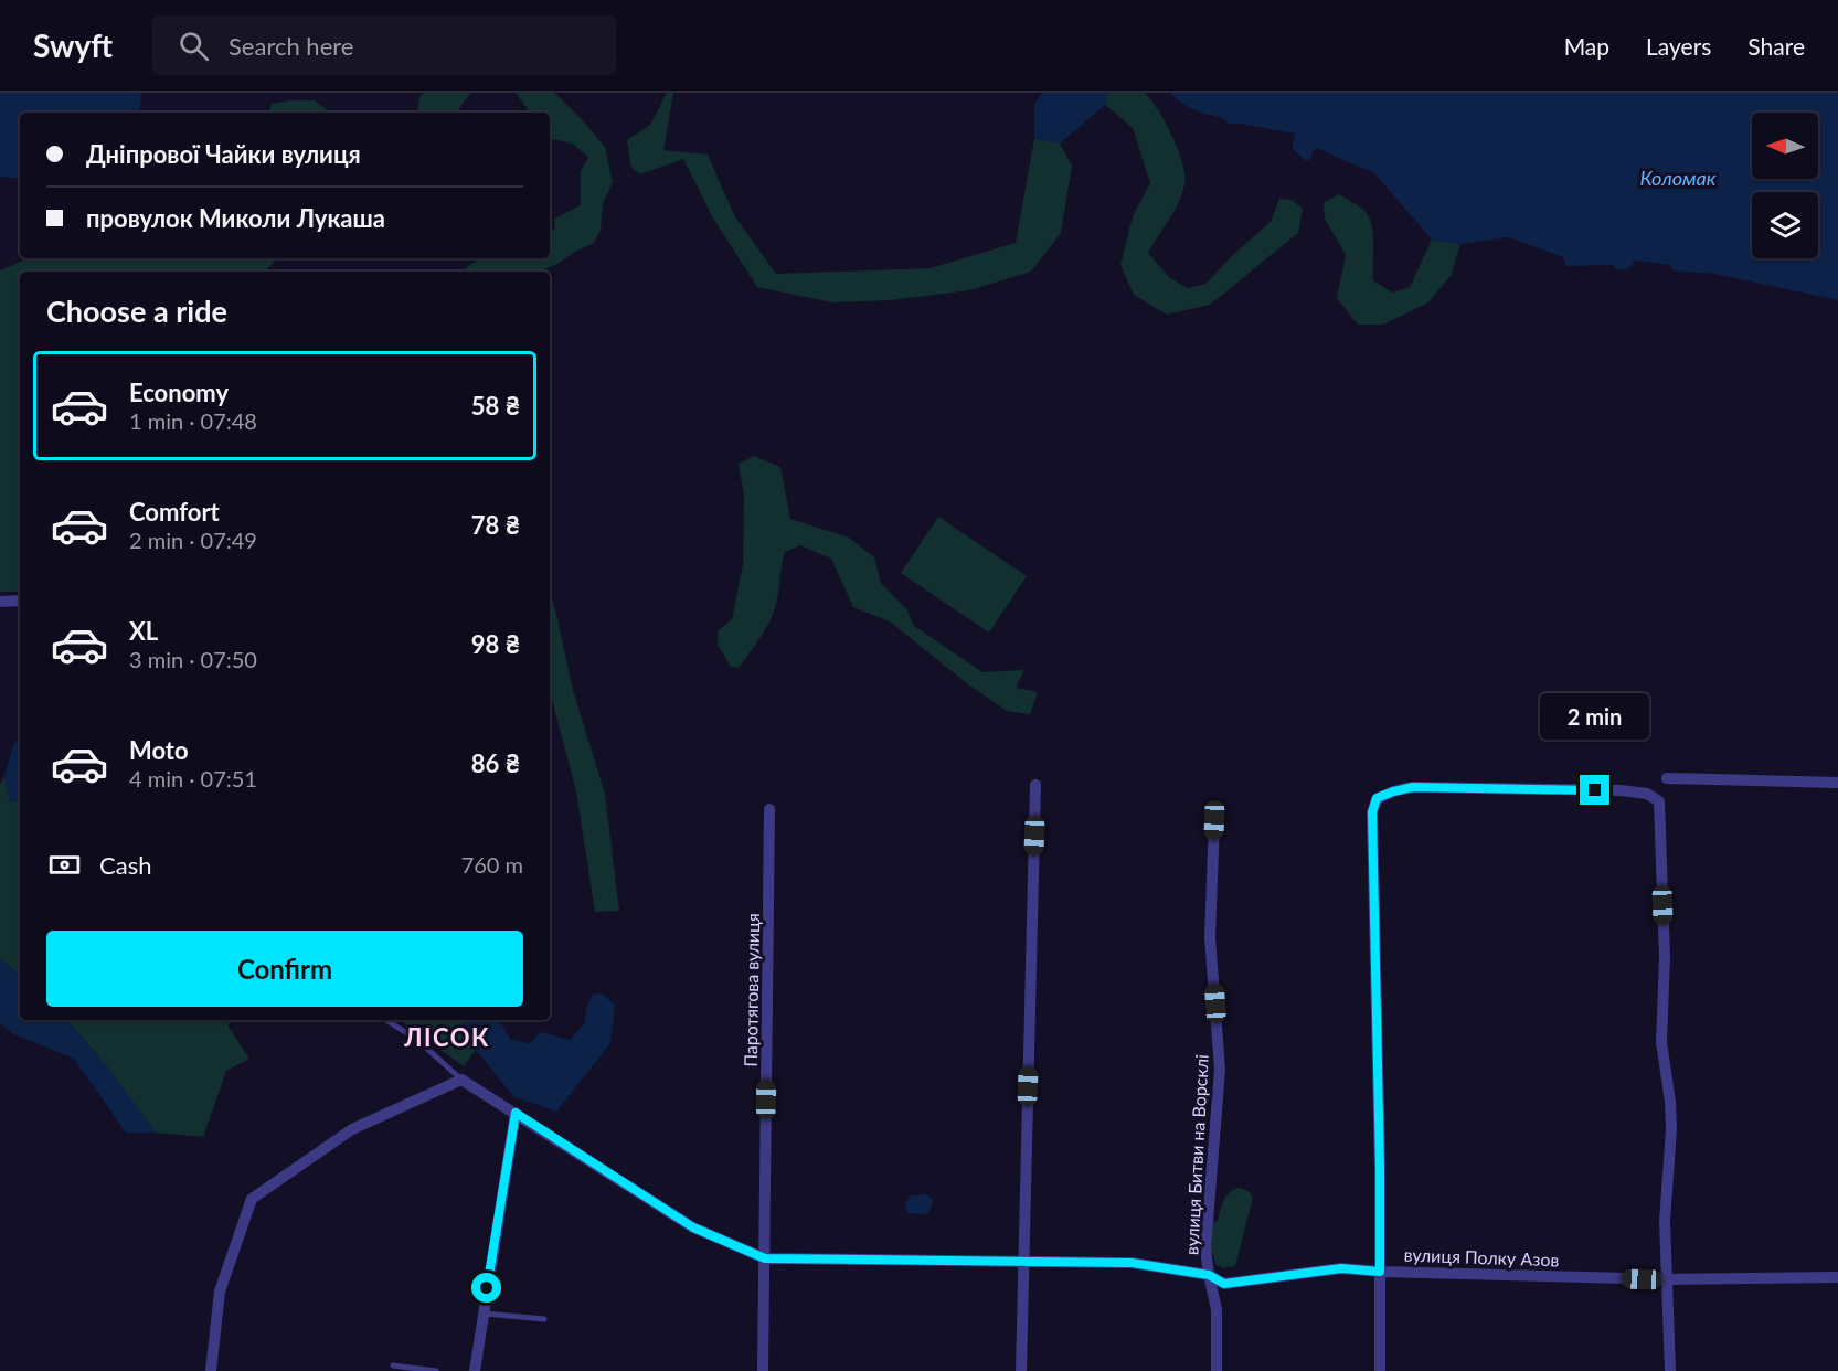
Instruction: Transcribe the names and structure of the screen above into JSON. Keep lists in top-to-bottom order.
{
  "streets": {
    "street": ["Паротягова вулиця", "вулиця Битви на Ворсклі", "вулиця Полку Азов"]
  },
  "crossings": [
    ["Паротягова вулиця", "вулиця Полку Азов"],
    ["вулиця Битви на Ворсклі", "вулиця Полку Азов"]
  ],
  "districts": ["ЛІСОК"],
  "water": ["Коломак"],
  "north": "left",
  "page": {
    "header": "Swyft",
    "search": "Search here",
    "nav": ["Map", "Layers", "Share"],
    "banner": ["Дніпрової Чайки вулиця", "провулок Миколи Лукаша"],
    "heading": "Choose a ride",
    "list": [
      {
        "name": "Economy",
        "note": "1 min · 07:48",
        "value": "58 ₴"
      },
      {
        "name": "Comfort",
        "note": "2 min · 07:49",
        "value": "78 ₴"
      },
      {
        "name": "XL",
        "note": "3 min · 07:50",
        "value": "98 ₴"
      },
      {
        "name": "Moto",
        "note": "4 min · 07:51",
        "value": "86 ₴"
      }
    ],
    "bubble": "2 min",
    "pay": ["Cash", "760 m"],
    "buttons": "Confirm"
  }
}
